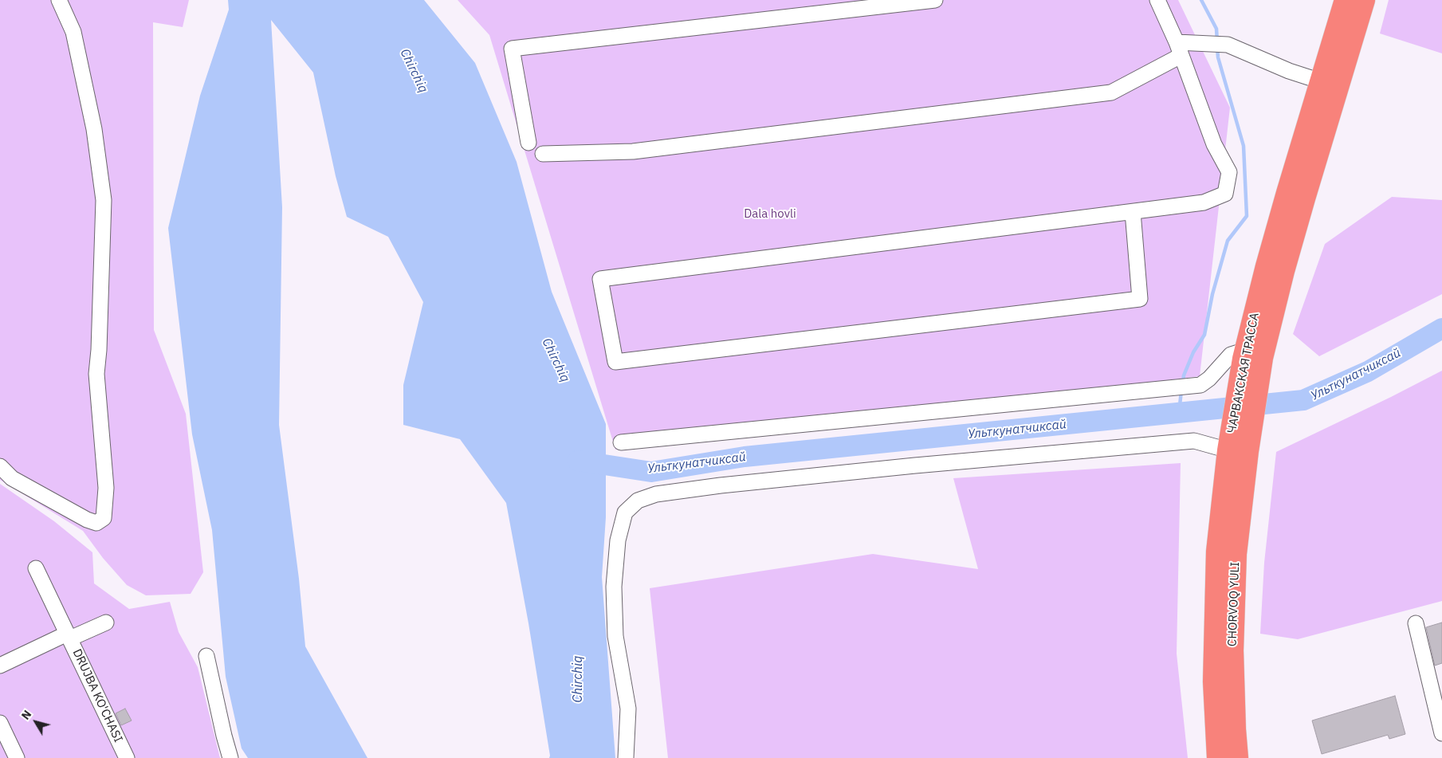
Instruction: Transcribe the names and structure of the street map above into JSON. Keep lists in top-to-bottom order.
{
  "streets": {
    "highway": ["ЧАРВАКСКАЯ ТРАССА", "CHORVOQ YULI"],
    "street": ["DRUJBA KO'CHASI"]
  },
  "crossings": [
    ["ЧАРВАКСКАЯ ТРАССА", "CHORVOQ YULI"]
  ],
  "water": ["Chirchiq", "Ульткунатчиксай"],
  "parks": ["Dala hovli"],
  "north": "top left"
}
